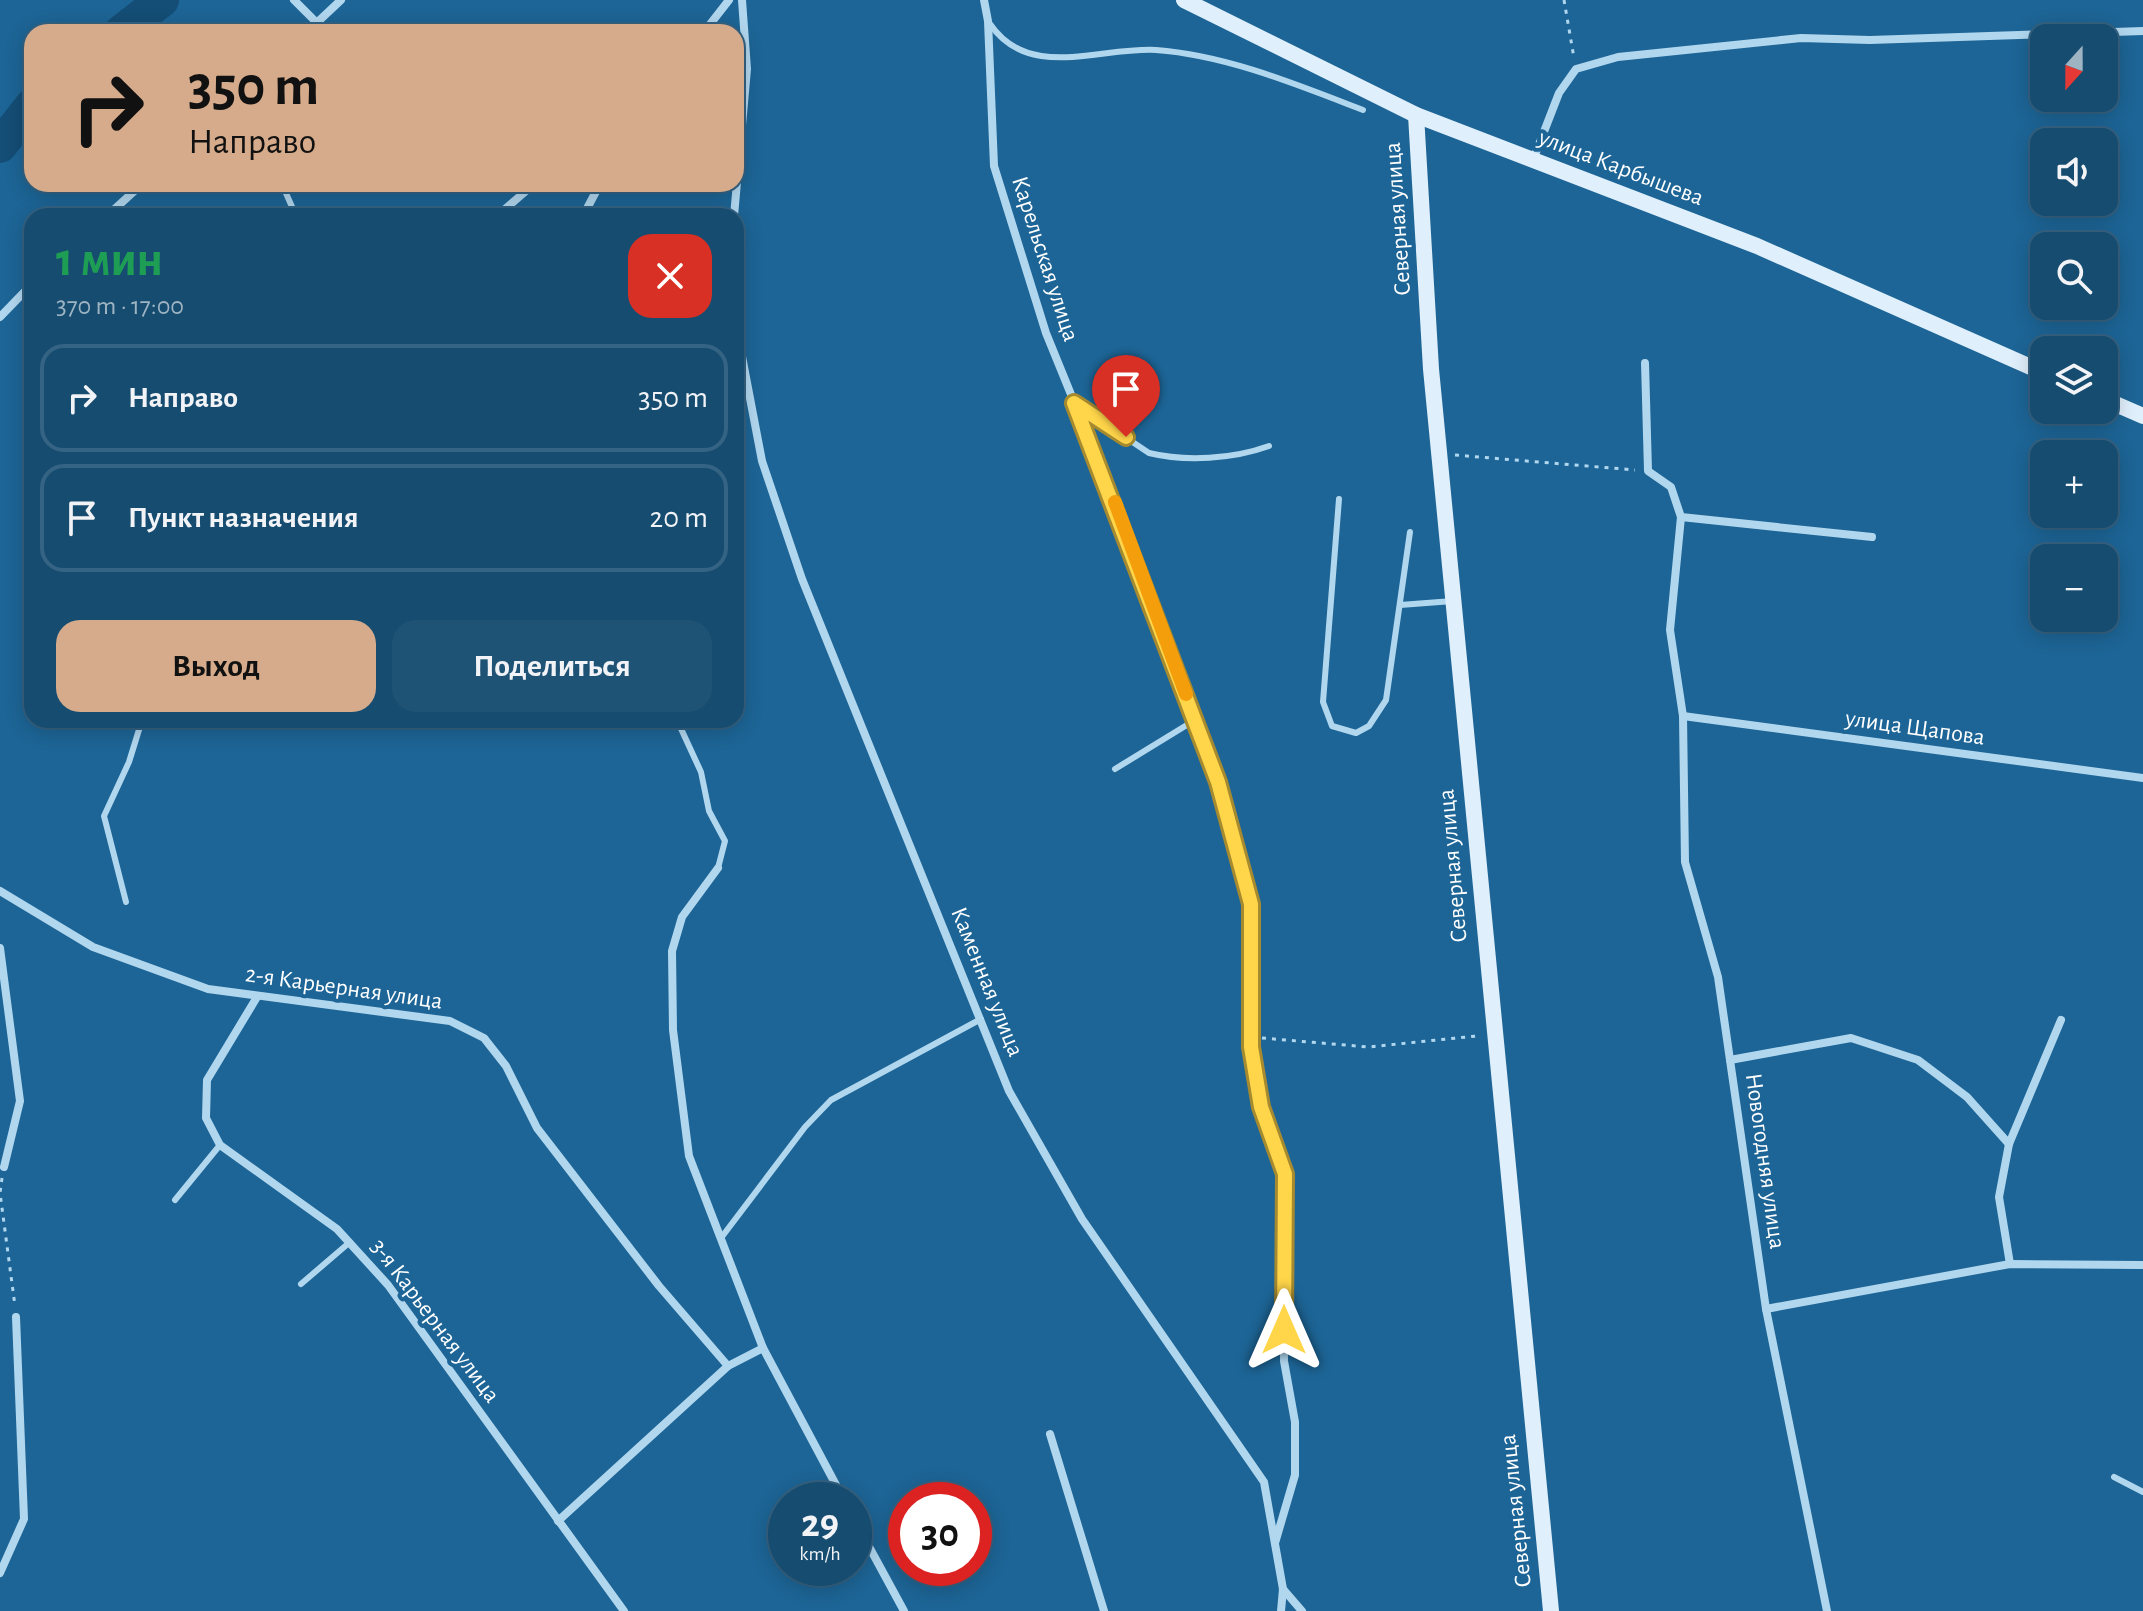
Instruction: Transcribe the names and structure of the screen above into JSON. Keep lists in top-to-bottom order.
{
  "streets": {
    "main road": ["улица Карбышева", "Северная улица"],
    "street": [
      "Карельская улица",
      "улица Щапова",
      "Каменная улица",
      "2-я Карьерная улица",
      "Новогодняя улица",
      "3-я Карьерная улица"
    ]
  },
  "crossings": [
    ["улица Карбышева", "Северная улица"],
    ["Карельская улица", "Каменная улица"],
    ["улица Щапова", "Новогодняя улица"]
  ],
  "north": "bottom",
  "page": {
    "map_buttons": ["+", "−"],
    "turn": ["350 m", "Направо"],
    "heading": ["1 мин", "370 m · 17:00"],
    "list": [
      {
        "name": "Направо",
        "value": "350 m"
      },
      {
        "name": "Пункт назначения",
        "value": "20 m"
      }
    ],
    "buttons": ["Выход", "Поделиться"],
    "speed": "29 km/h",
    "limit": "30"
  }
}
